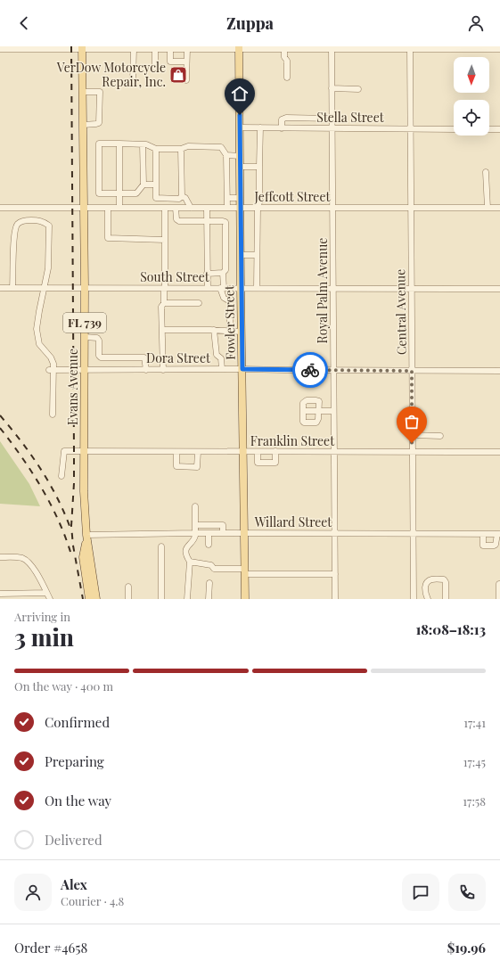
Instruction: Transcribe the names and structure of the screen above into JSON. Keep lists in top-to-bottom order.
{
  "streets": {
    "main road": ["FL 739", "Fowler Street", "Evans Avenue"],
    "street": [
      "Stella Street",
      "Jeffcott Street",
      "South Street",
      "Royal Palm Avenue",
      "Central Avenue",
      "Dora Street",
      "Franklin Street",
      "Willard Street"
    ]
  },
  "crossings": [
    ["Stella Street", "Royal Palm Avenue"],
    ["Stella Street", "Central Avenue"],
    ["Stella Street", "Fowler Street"],
    ["Jeffcott Street", "Royal Palm Avenue"],
    ["Jeffcott Street", "Central Avenue"],
    ["Jeffcott Street", "Fowler Street"],
    ["Jeffcott Street", "Evans Avenue"],
    ["South Street", "Royal Palm Avenue"],
    ["South Street", "Central Avenue"],
    ["South Street", "Fowler Street"],
    ["South Street", "Evans Avenue"],
    ["Royal Palm Avenue", "Dora Street"],
    ["Royal Palm Avenue", "Franklin Street"],
    ["Royal Palm Avenue", "Willard Street"],
    ["Central Avenue", "Dora Street"],
    ["Central Avenue", "Franklin Street"],
    ["Central Avenue", "Willard Street"],
    ["Fowler Street", "Dora Street"],
    ["Fowler Street", "Franklin Street"],
    ["Fowler Street", "Willard Street"],
    ["Dora Street", "Evans Avenue"],
    ["Evans Avenue", "Franklin Street"],
    ["Evans Avenue", "Willard Street"]
  ],
  "places": {
    "shop": ["VerDow Motorcycle Repair, Inc."]
  },
  "north": "bottom",
  "page": {
    "header": "Zuppa",
    "heading": ["3 min", "Arriving in", "18:08–18:13"],
    "panel": [
      "Alex",
      "Courier · 4.8",
      "Order #4658",
      "$19.96"
    ],
    "bar": "On the way · 400 m",
    "list": [
      ["Confirmed", "17:41"],
      ["Preparing", "17:45"],
      ["On the way", "17:58"],
      "Delivered"
    ]
  }
}
